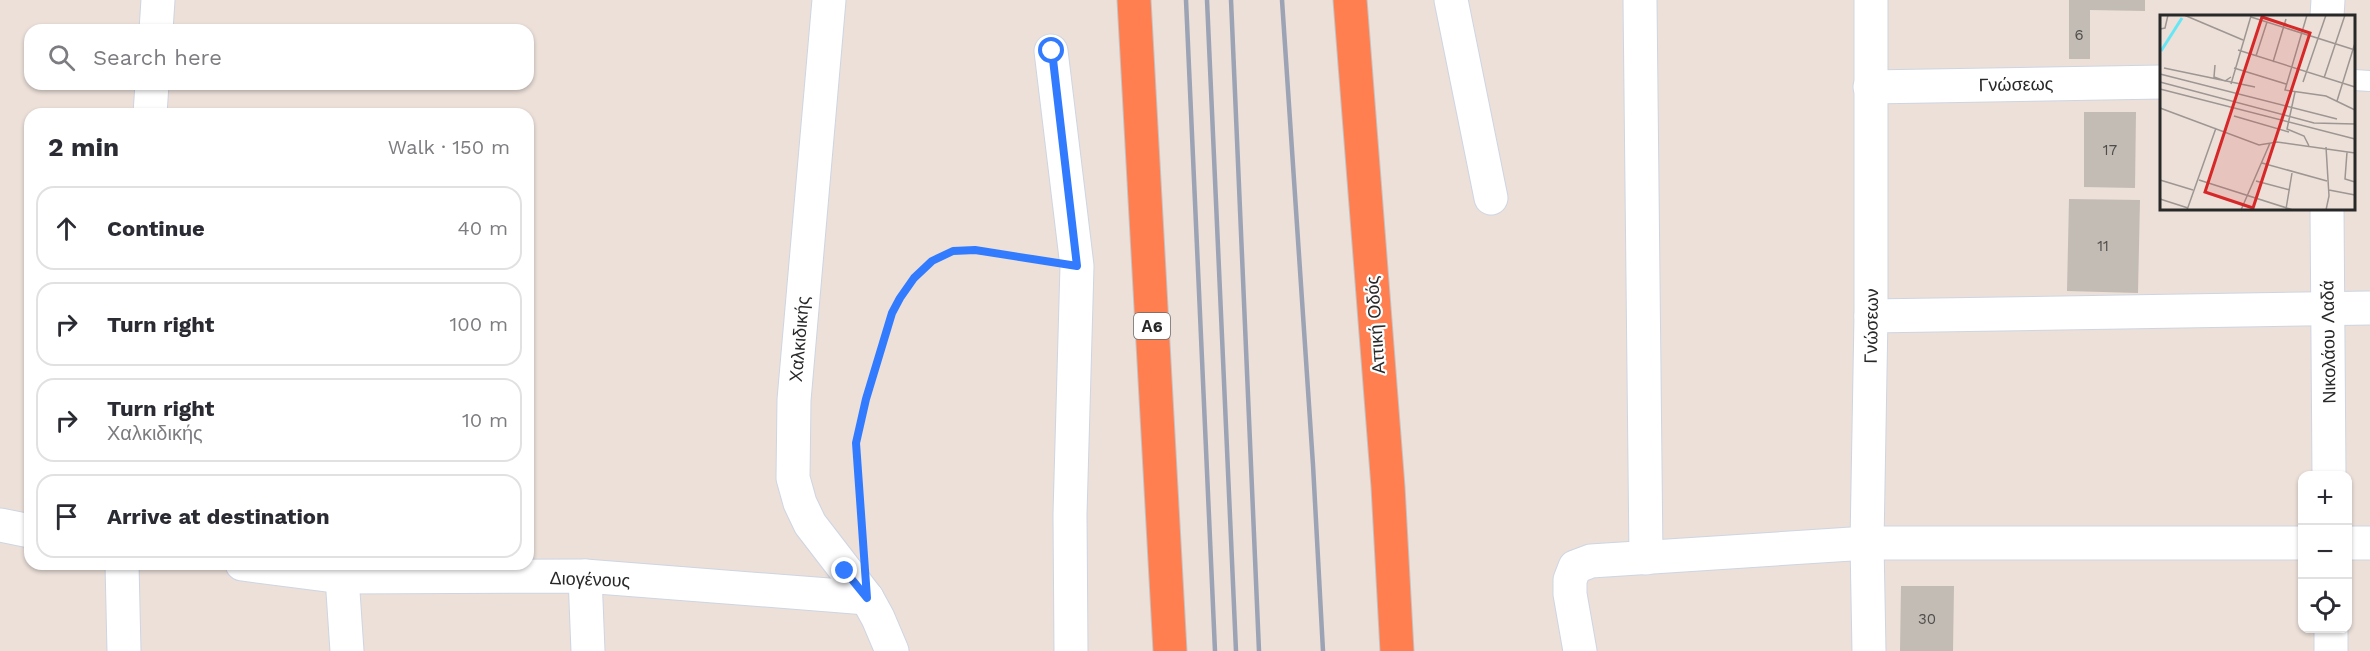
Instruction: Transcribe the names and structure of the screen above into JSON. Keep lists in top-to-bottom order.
{
  "streets": {
    "highway": ["Αττική Οδός", "Α6"],
    "street": [
      "Γνώσεως",
      "Γνώσεων",
      "Χαλκιδικής",
      "Νικολάου Λαδά",
      "Διογένους"
    ]
  },
  "crossings": [
    ["Γνώσεως", "Γνώσεων"],
    ["Χαλκιδικής", "Διογένους"]
  ],
  "house_numbers": [
    "6",
    "17",
    "11",
    "30"
  ],
  "page": {
    "search": "Search here",
    "heading": ["2 min", "Walk · 150 m"],
    "list": [
      ["Continue", "40 m"],
      ["Turn right", "100 m"],
      ["Turn right", "Χαλκιδικής", "10 m"],
      "Arrive at destination"
    ],
    "map_buttons": ["+", "−"]
  }
}
